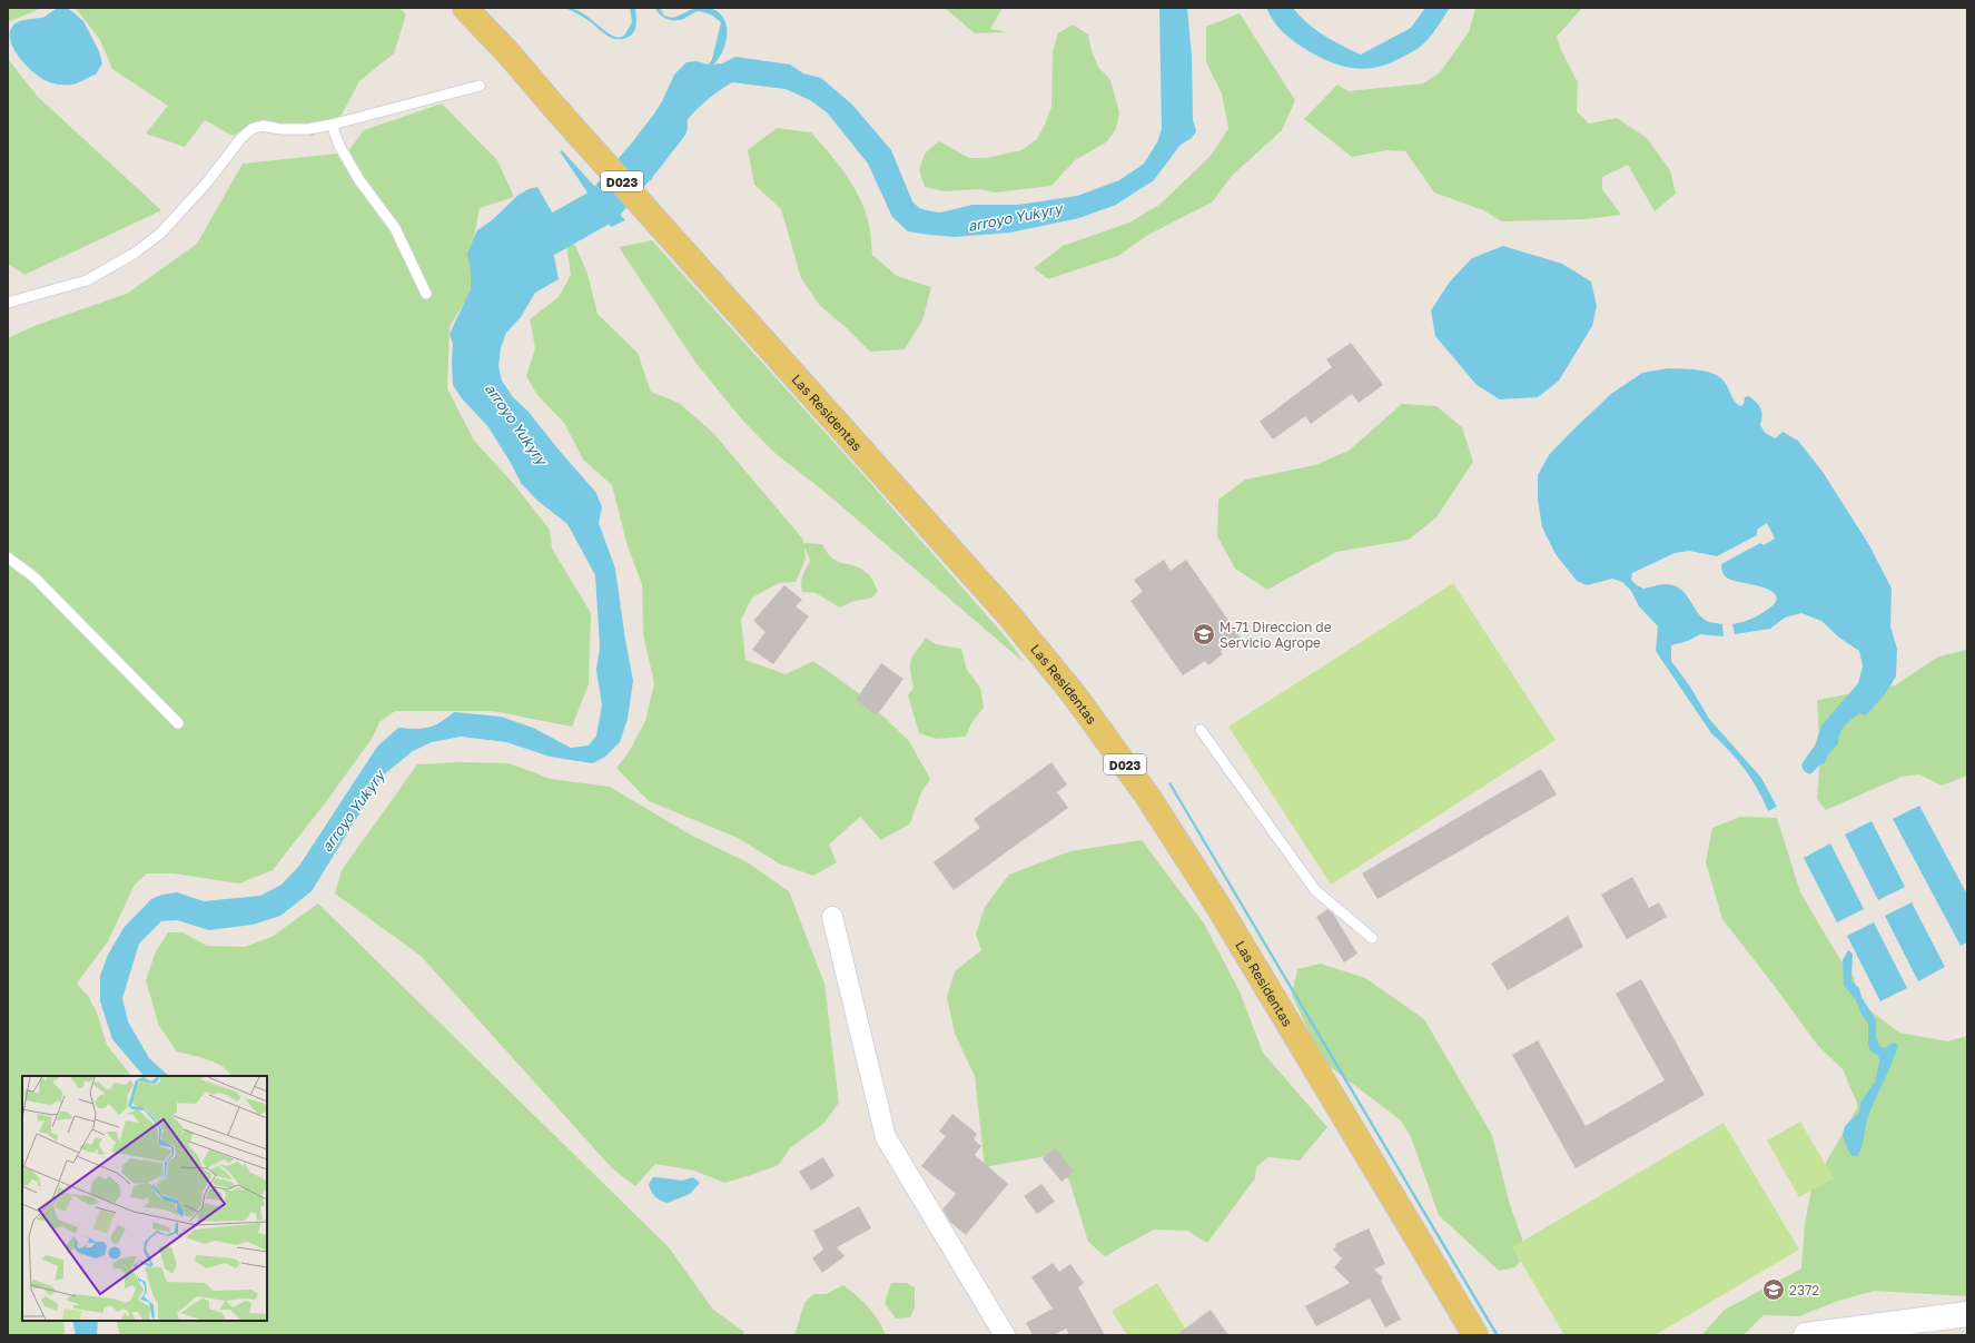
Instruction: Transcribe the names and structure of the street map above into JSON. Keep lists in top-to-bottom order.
{
  "streets": {
    "main road": ["D023", "Las Residentas"]
  },
  "water": ["arroyo Yukyry"],
  "places": {
    "school or university": ["M-71 Direccion de Servicio Agrope", "2372"]
  }
}
